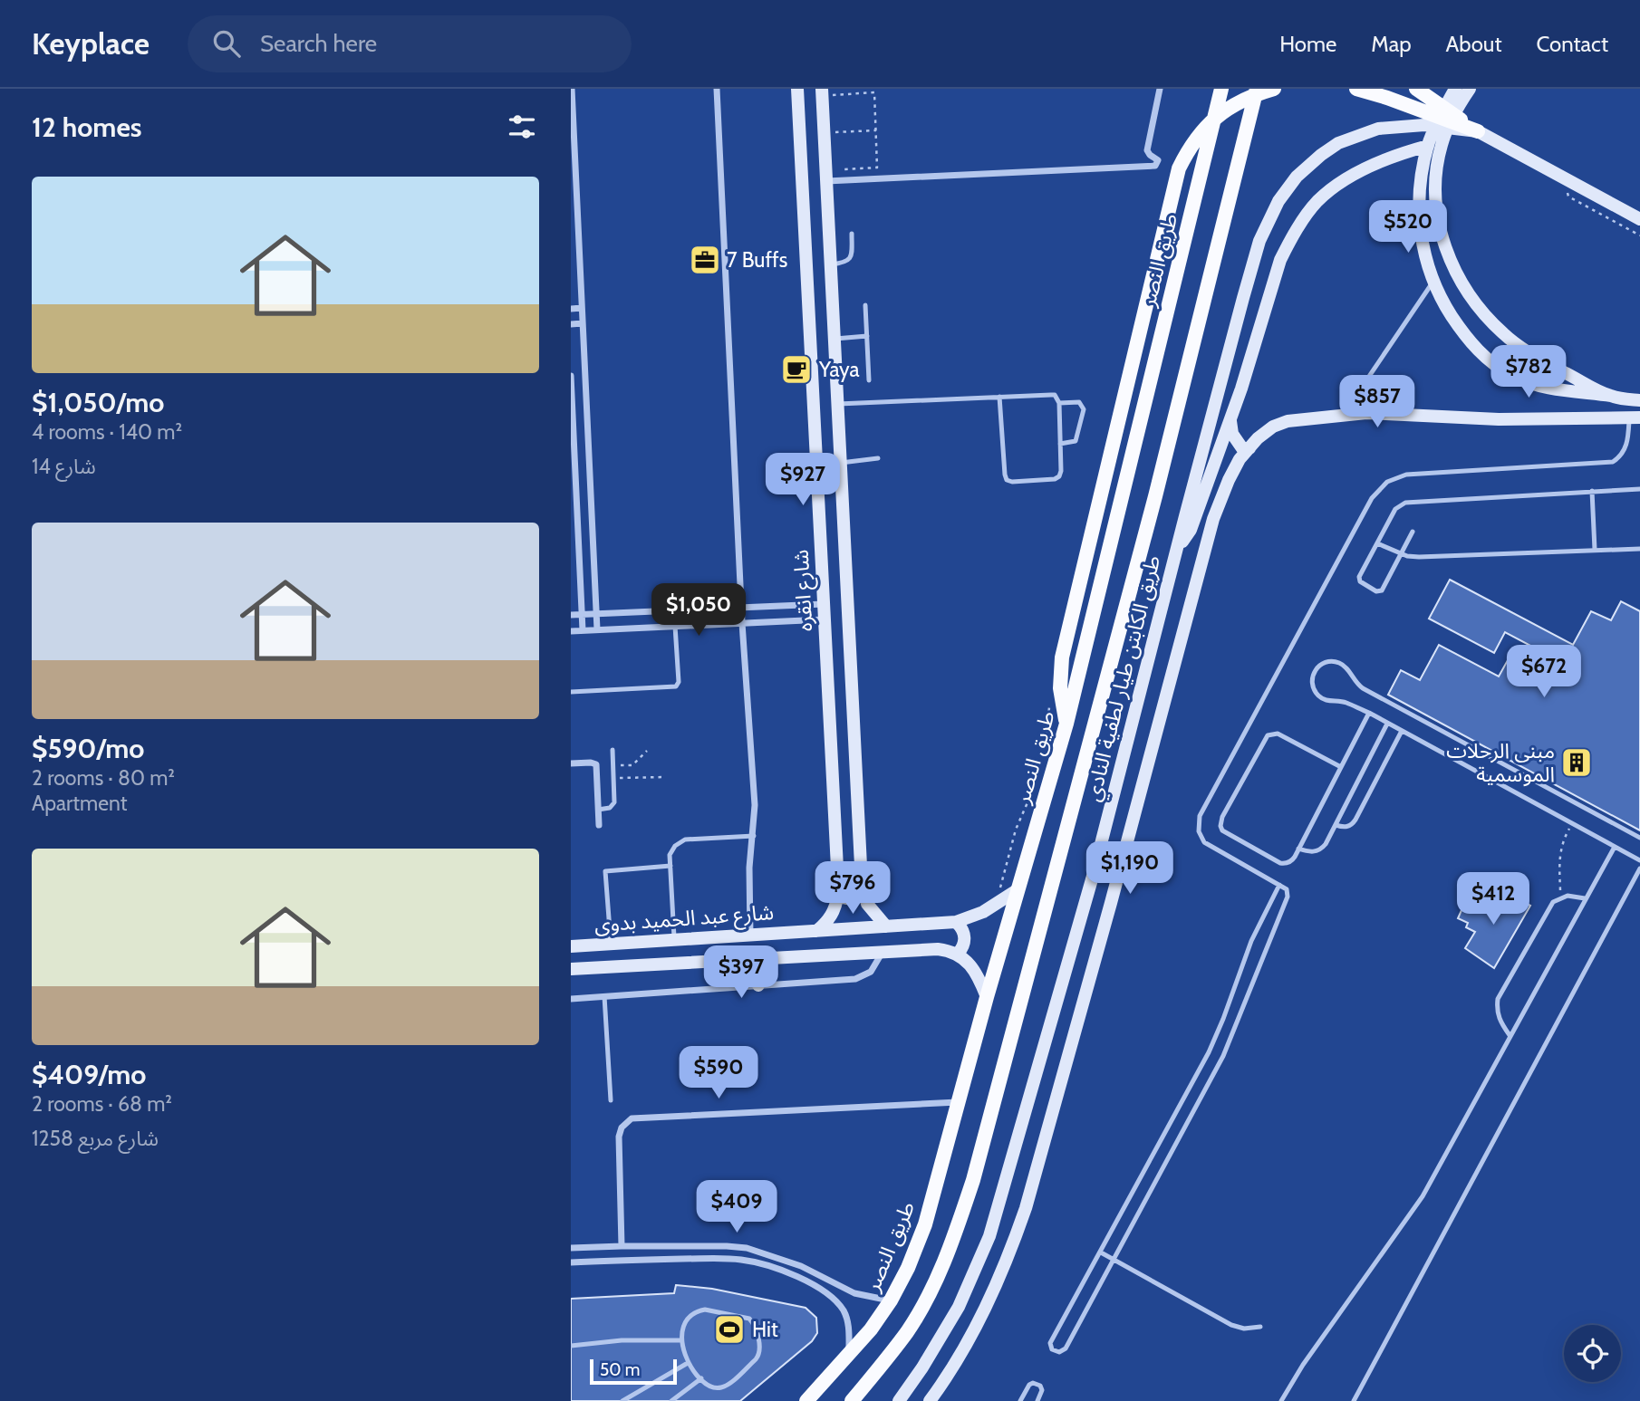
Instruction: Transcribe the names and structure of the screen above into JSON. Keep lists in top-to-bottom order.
{
  "streets": {
    "main road": [
      "طريق النصر",
      "شارع انقره",
      "طريق الكابتن طيار لطفية النادي",
      "شارع عبد الحميد بدوى"
    ]
  },
  "crossings": [
    ["طريق النصر", "شارع عبد الحميد بدوى"]
  ],
  "places": {
    "office": ["7 Buffs"],
    "cafe": ["Yaya"],
    "building": ["مبنى الرحلات الموسمية"],
    "sports": ["Hit"]
  },
  "scale_bar": "50 m",
  "page": {
    "header": "Keyplace",
    "search": "Search here",
    "nav": [
      "Home",
      "Map",
      "About",
      "Contact"
    ],
    "heading": "12 homes",
    "list": [
      {
        "name": "$1,050/mo",
        "note": "4 rooms · 140 m² · شارع 14"
      },
      {
        "name": "$590/mo",
        "note": "2 rooms · 80 m² · Apartment"
      },
      {
        "name": "$409/mo",
        "note": "2 rooms · 68 m² · شارع مربع 1258"
      }
    ],
    "price": [
      "$520",
      "$782",
      "$857",
      "$927",
      "$1,050",
      "$672",
      "$1,190",
      "$796",
      "$412",
      "$397",
      "$590",
      "$409"
    ],
    "scale": "50 m"
  }
}
